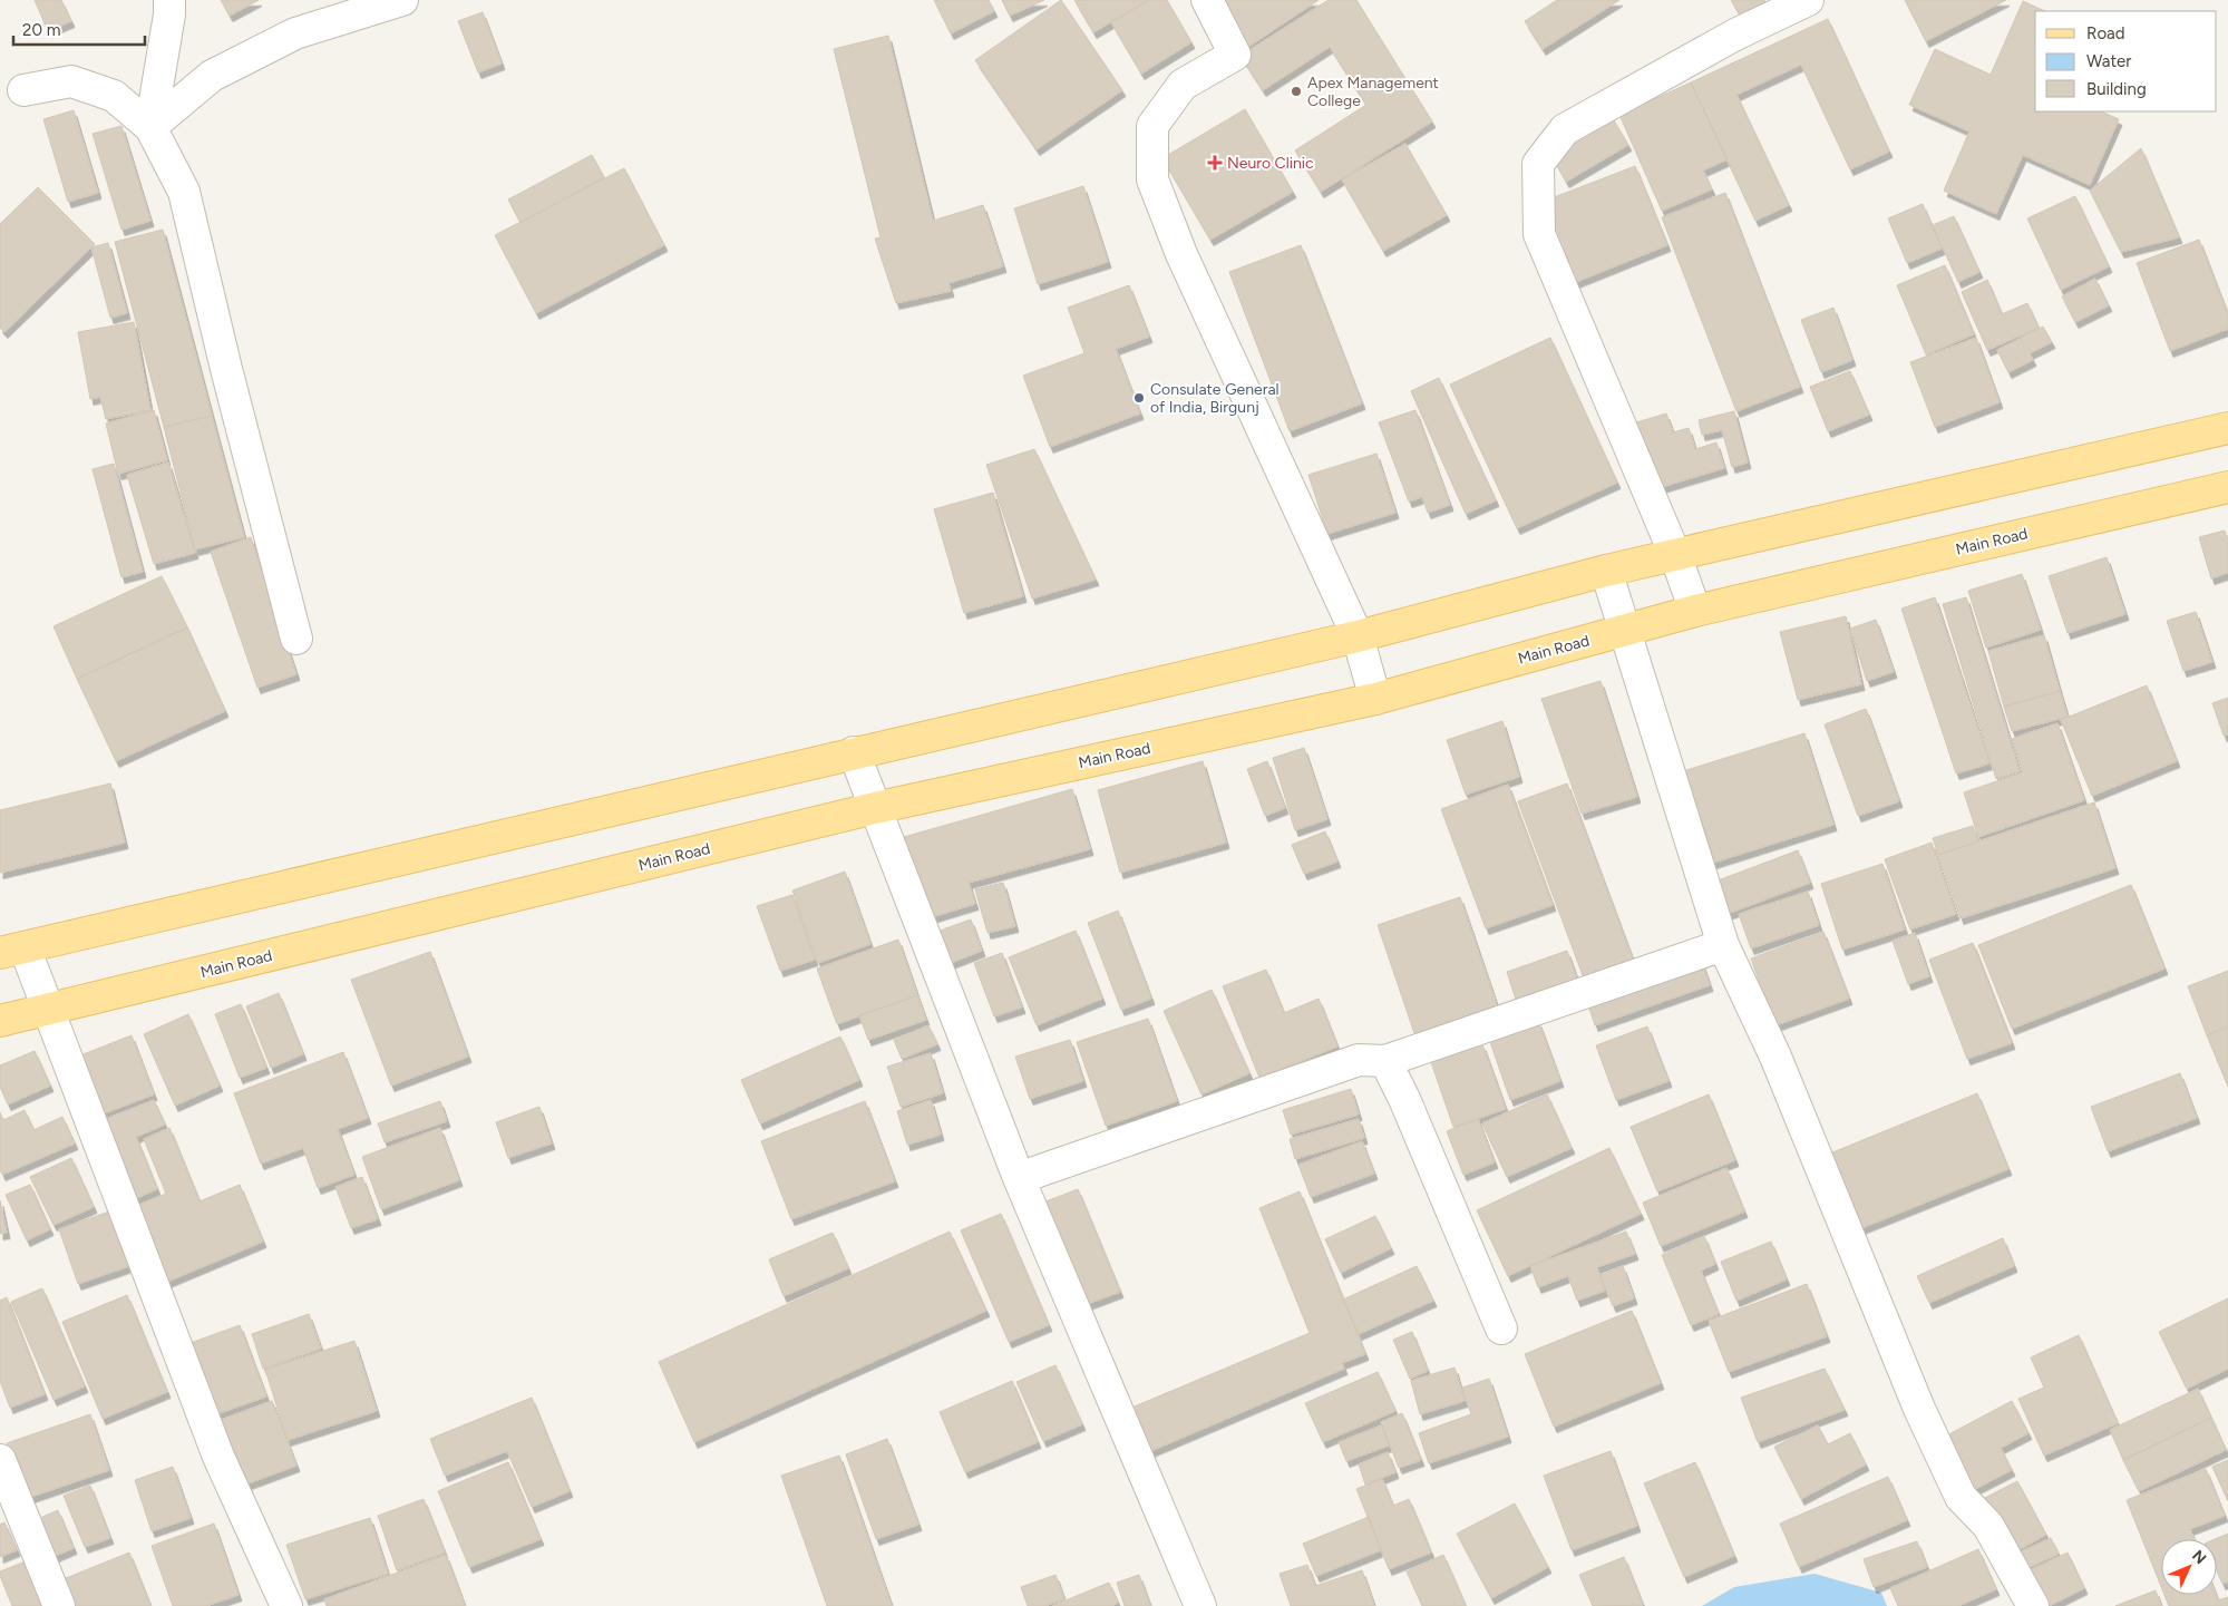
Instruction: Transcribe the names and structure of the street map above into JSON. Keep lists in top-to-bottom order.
{
  "streets": {
    "main road": ["Main Road"]
  },
  "places": {
    "other": ["Apex Management College", "Consulate General of India, Birgunj"],
    "health": ["Neuro Clinic"]
  },
  "legend": ["Road", "Water", "Building"],
  "scale_bar": "20 m",
  "north": "top right"
}
